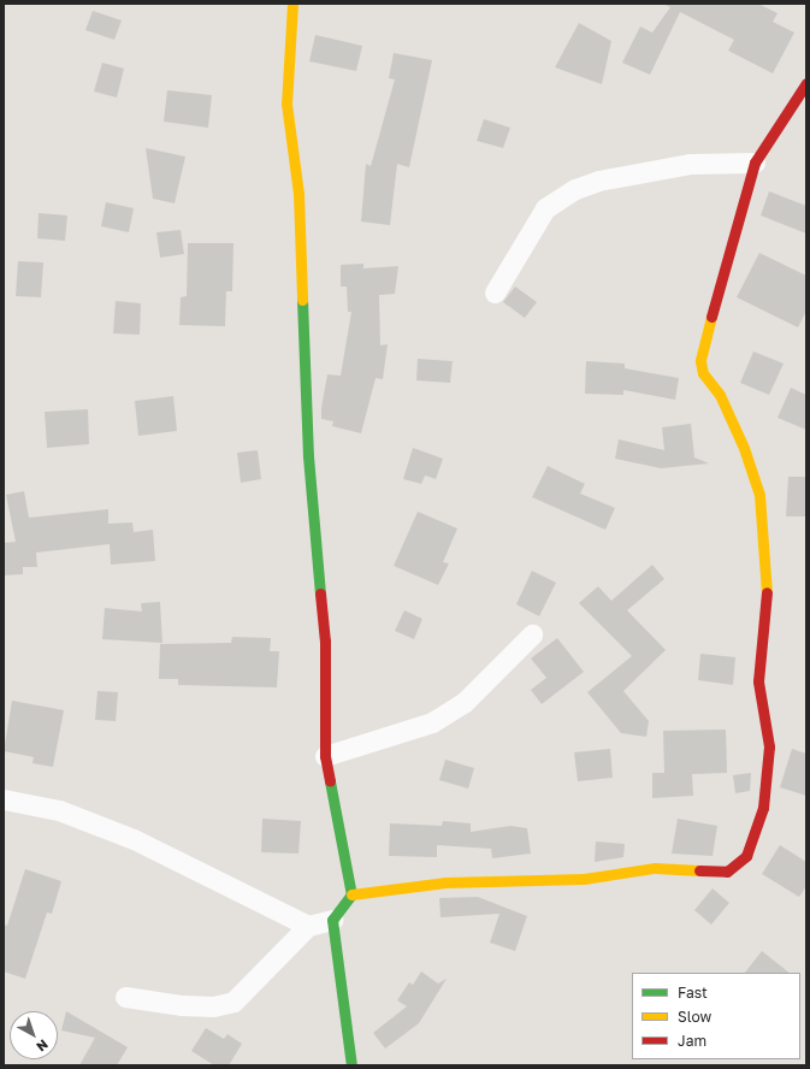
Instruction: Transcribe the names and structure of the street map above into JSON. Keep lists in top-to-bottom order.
{
  "legend": ["Fast", "Slow", "Jam"],
  "north": "bottom right"
}
